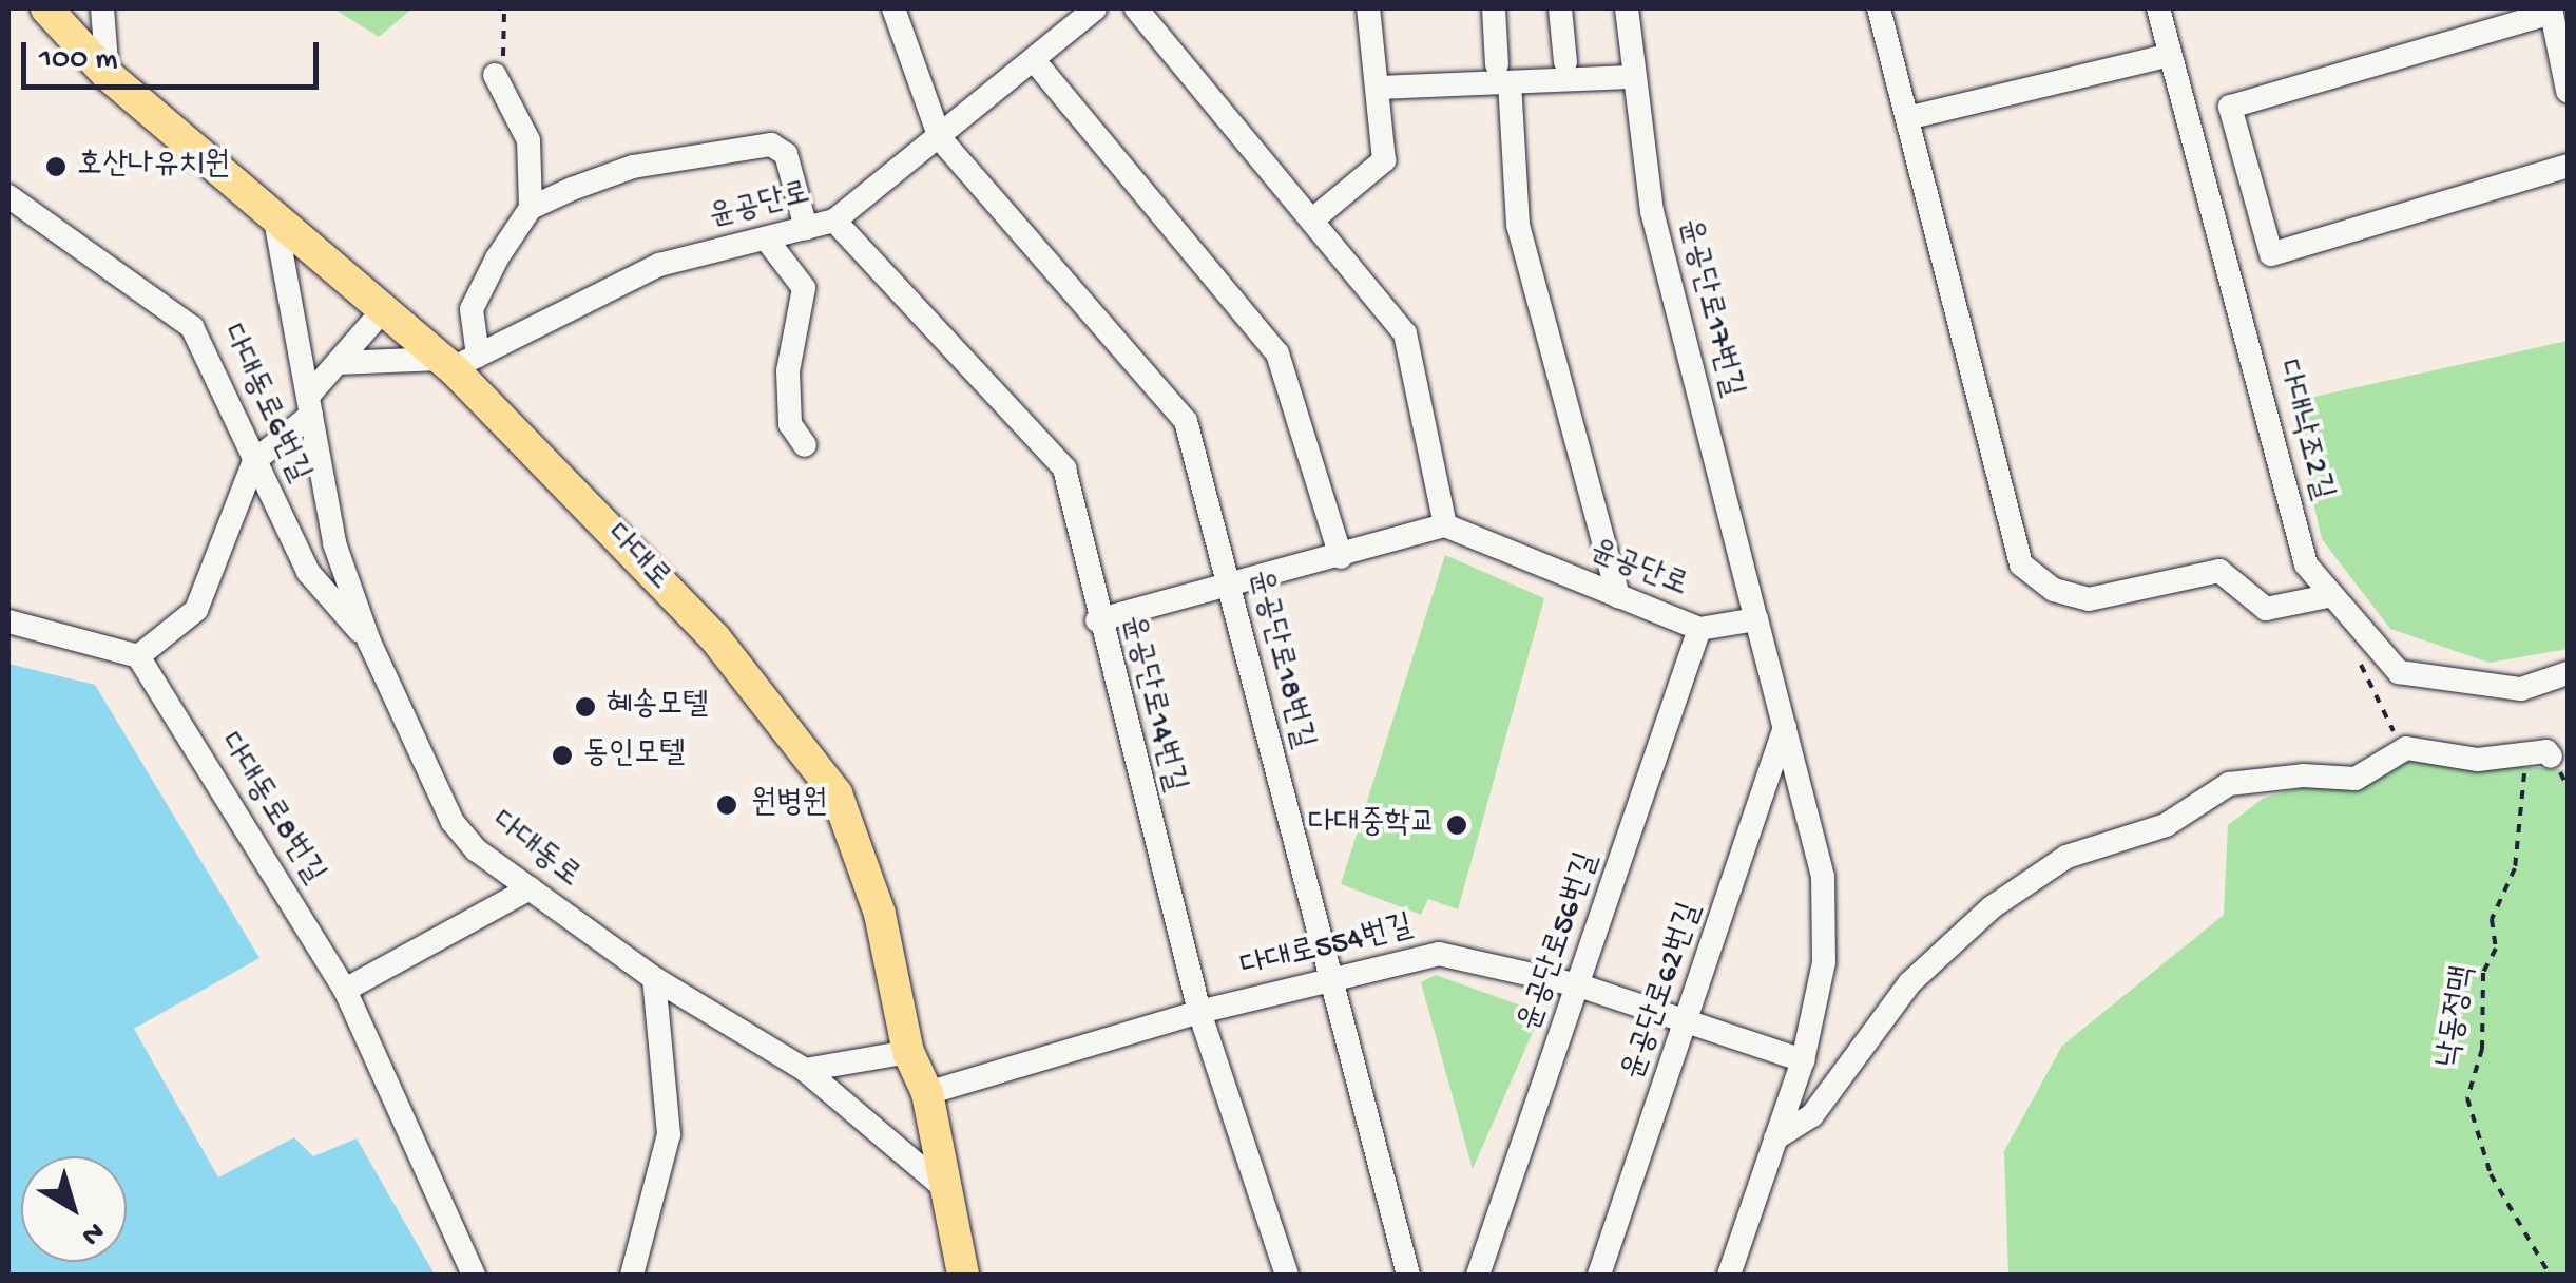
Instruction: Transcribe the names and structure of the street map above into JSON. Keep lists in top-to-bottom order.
{
  "streets": {
    "main road": ["다대로"],
    "street": [
      "윤공단로",
      "윤공단로17번길",
      "다대동로6번길",
      "다대낙조2길",
      "윤공단로18번길",
      "윤공단로14번길",
      "다대동로8번길",
      "다대동로",
      "윤공단로56번길",
      "다대로554번길",
      "윤공단로62번길"
    ],
    "path": ["낙동정맥"]
  },
  "crossings": [
    ["윤공단로", "윤공단로17번길"],
    ["윤공단로", "다대로"],
    ["윤공단로", "윤공단로18번길"],
    ["윤공단로", "윤공단로14번길"],
    ["윤공단로", "윤공단로56번길"],
    ["다대동로6번길", "다대동로"],
    ["다대로", "다대동로"],
    ["다대로", "다대로554번길"],
    ["윤공단로18번길", "다대로554번길"],
    ["윤공단로14번길", "다대로554번길"],
    ["윤공단로56번길", "다대로554번길"],
    ["다대로554번길", "윤공단로62번길"]
  ],
  "places": [
    "호산나유치원",
    "혜송모텔",
    "동인모텔",
    "원병원",
    "다대중학교"
  ],
  "scale_bar": "100 m",
  "north": "bottom right"
}
